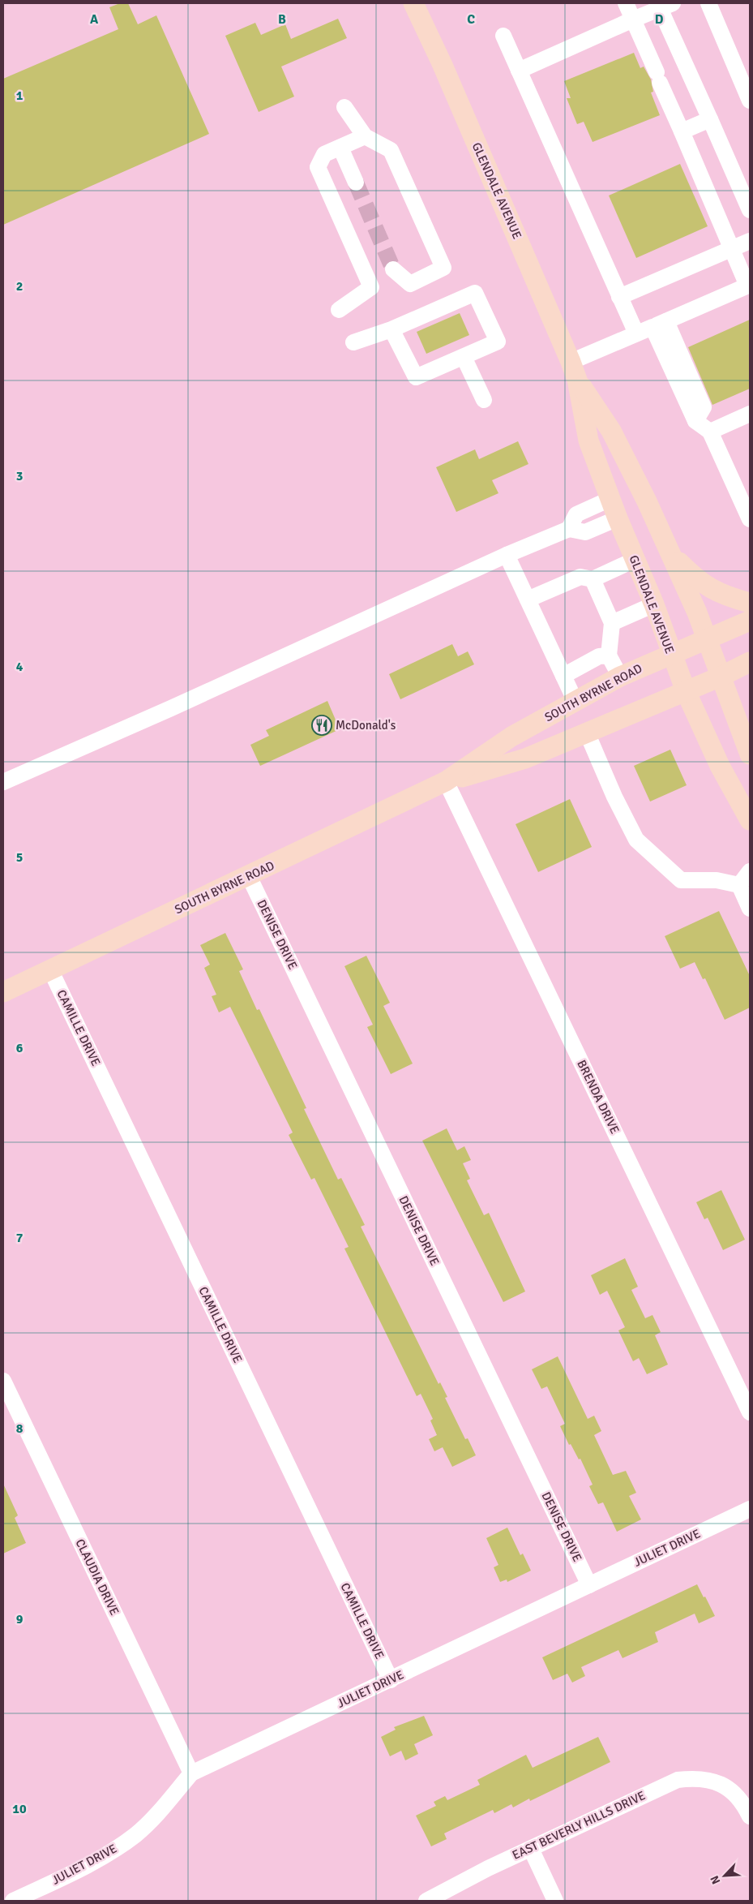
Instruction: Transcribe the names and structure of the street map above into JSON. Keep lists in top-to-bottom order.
{
  "streets": {
    "main road": ["GLENDALE AVENUE", "SOUTH BYRNE ROAD"],
    "street": [
      "DENISE DRIVE",
      "CAMILLE DRIVE",
      "BRENDA DRIVE",
      "JULIET DRIVE",
      "CLAUDIA DRIVE",
      "EAST BEVERLY HILLS DRIVE"
    ]
  },
  "crossings": [
    ["GLENDALE AVENUE", "SOUTH BYRNE ROAD"],
    ["SOUTH BYRNE ROAD", "DENISE DRIVE"],
    ["SOUTH BYRNE ROAD", "CAMILLE DRIVE"],
    ["SOUTH BYRNE ROAD", "BRENDA DRIVE"],
    ["DENISE DRIVE", "JULIET DRIVE"],
    ["CAMILLE DRIVE", "JULIET DRIVE"],
    ["JULIET DRIVE", "CLAUDIA DRIVE"]
  ],
  "places": {
    "restaurant": ["McDonald's"]
  },
  "north": "bottom left",
  "grid": {
    "columns": [
      "A",
      "B",
      "C",
      "D"
    ],
    "rows": [
      "1",
      "2",
      "3",
      "4",
      "5",
      "6",
      "7",
      "8",
      "9",
      "10"
    ]
  }
}
